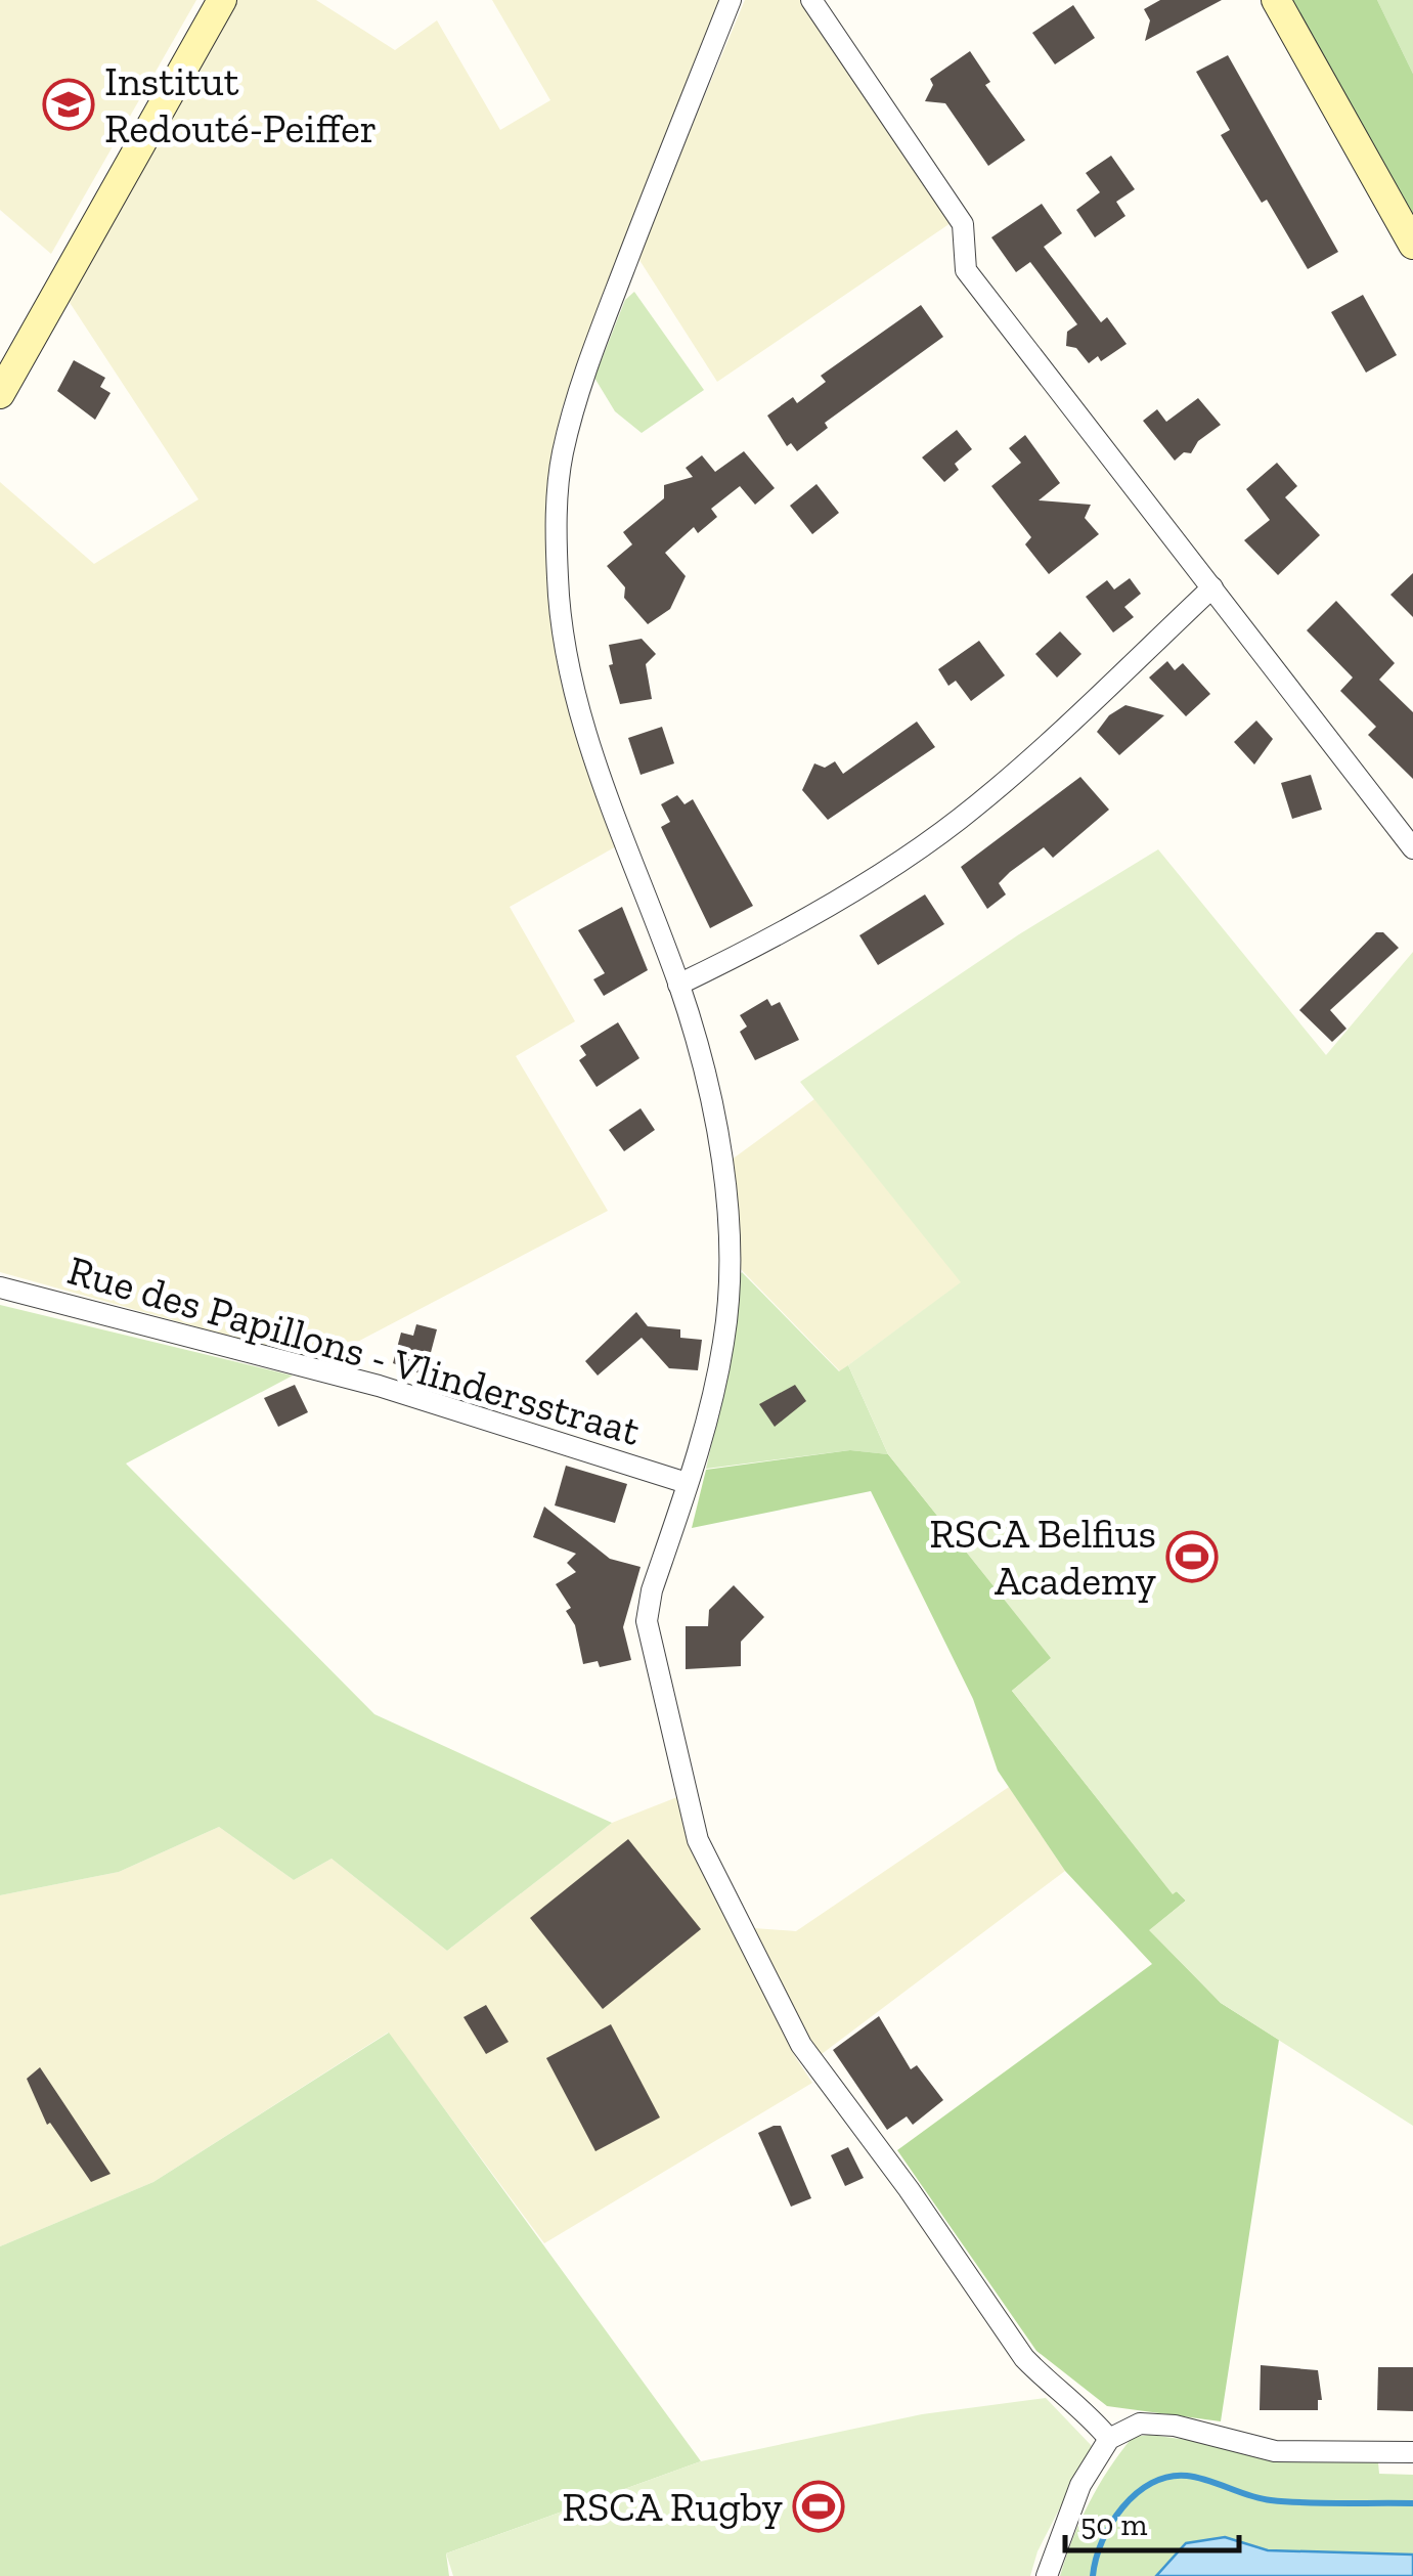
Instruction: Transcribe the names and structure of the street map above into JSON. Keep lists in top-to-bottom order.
{
  "streets": {
    "street": ["Rue des Papillons - Vlindersstraat"]
  },
  "places": {
    "school or university": ["Institut Redouté-Peiffer"],
    "sports": ["RSCA Belfius Academy", "RSCA Rugby"]
  },
  "scale_bar": "50 m"
}
